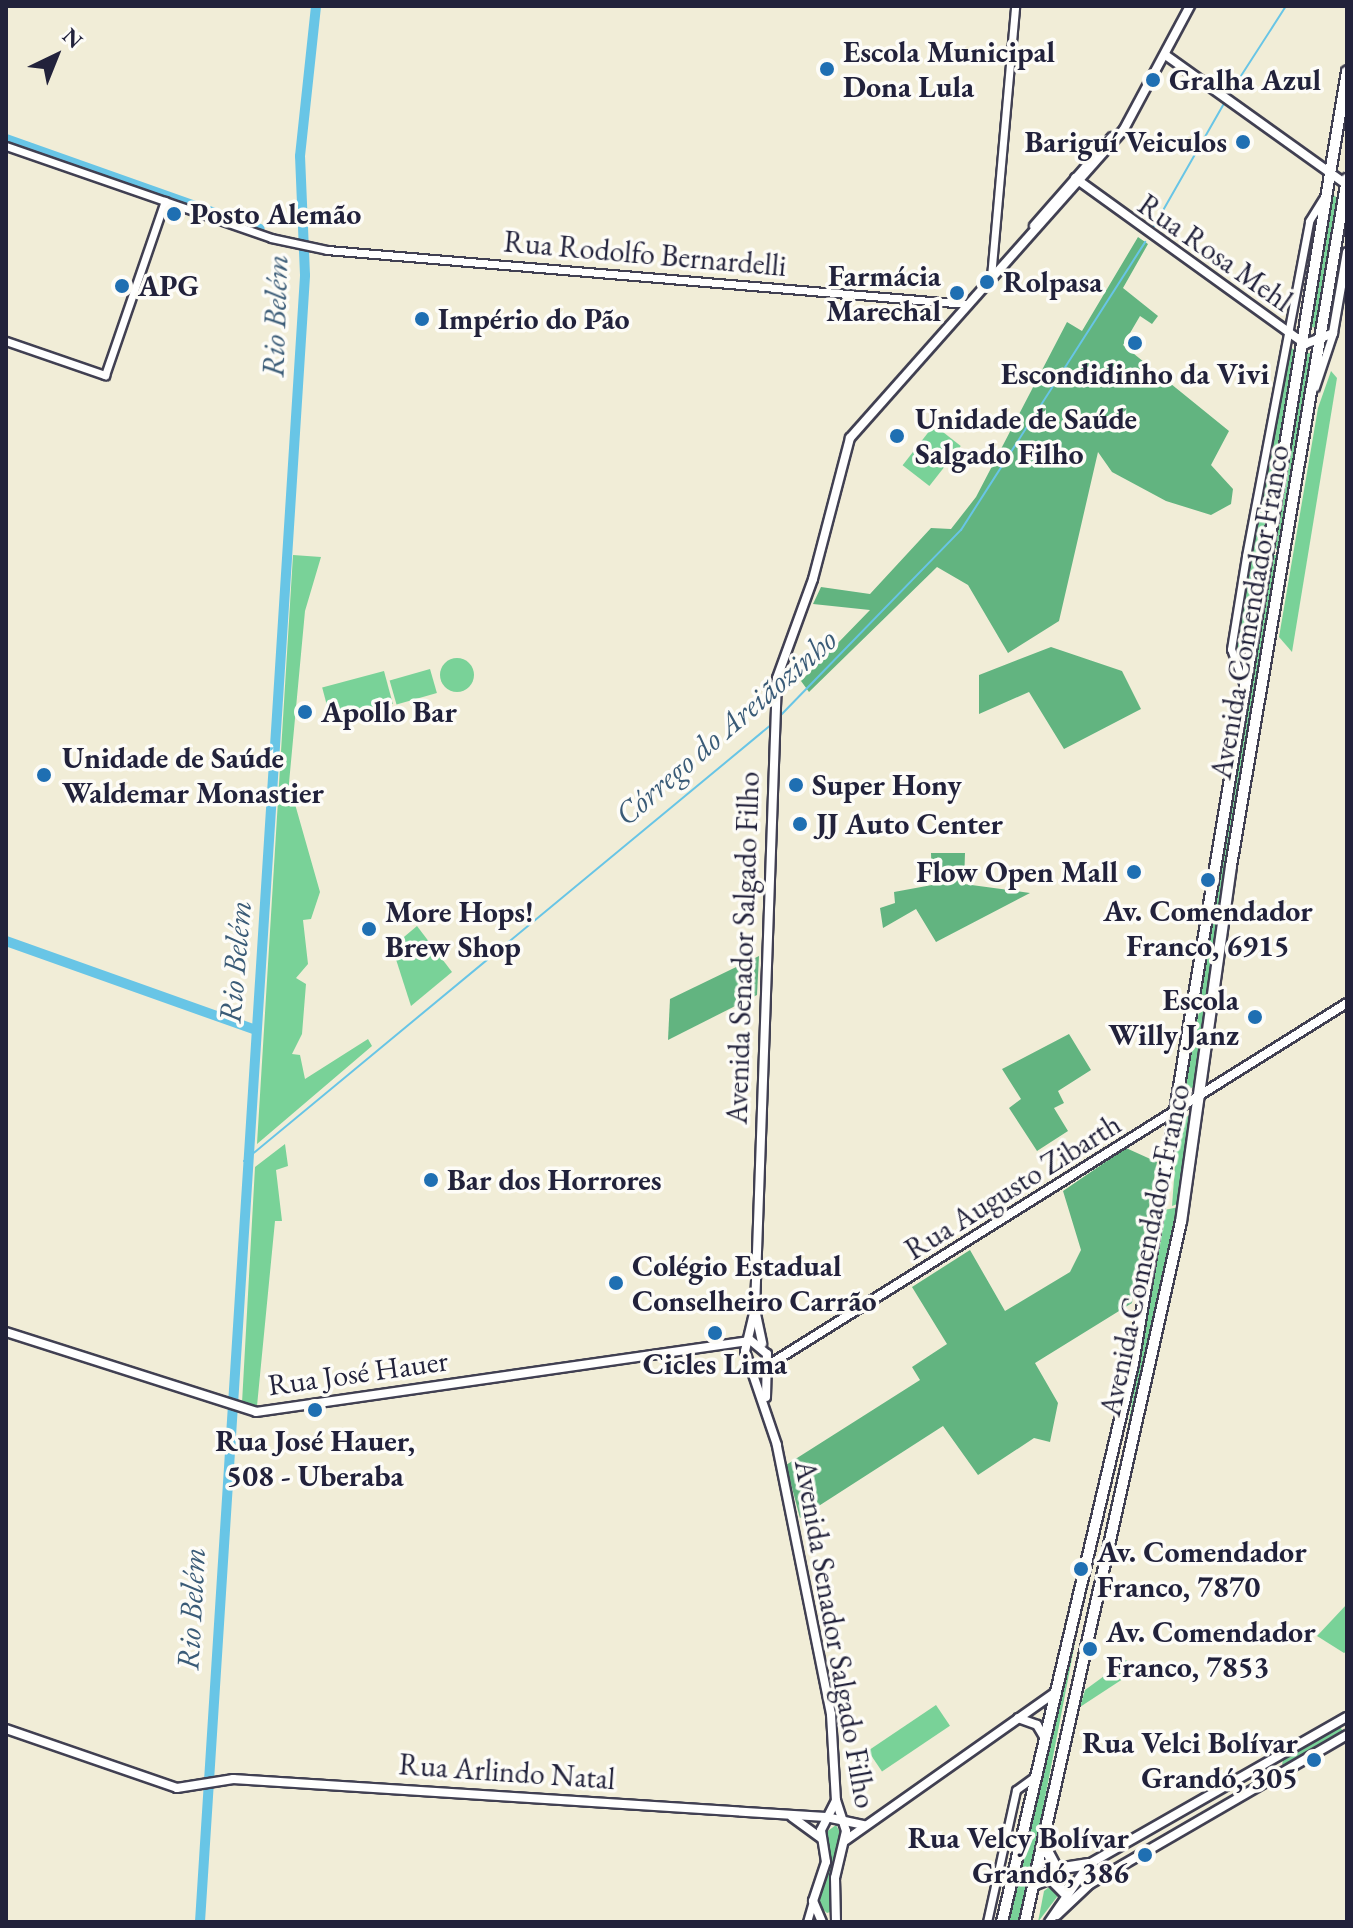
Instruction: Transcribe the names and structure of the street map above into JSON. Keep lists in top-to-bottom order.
{
  "streets": {
    "highway": ["Avenida Comendador Franco"],
    "main road": [
      "Rua Rosa Mehl",
      "Avenida Senador Salgado Filho",
      "Rua Augusto Zibarth",
      "Rua José Hauer",
      "Rua Arlindo Natal"
    ],
    "street": ["Rua Rodolfo Bernardelli"]
  },
  "crossings": [
    ["Rua Rosa Mehl", "Avenida Comendador Franco"],
    ["Rua Rosa Mehl", "Avenida Senador Salgado Filho"],
    ["Rua Rodolfo Bernardelli", "Avenida Senador Salgado Filho"],
    ["Avenida Comendador Franco", "Rua Augusto Zibarth"],
    ["Avenida Senador Salgado Filho", "Rua Augusto Zibarth"],
    ["Avenida Senador Salgado Filho", "Rua José Hauer"],
    ["Avenida Senador Salgado Filho", "Rua Arlindo Natal"]
  ],
  "water": ["Rio Belém", "Córrego do Areiãozinho"],
  "places": [
    "Escola Municipal Dona Lula",
    "Gralha Azul",
    "Bariguí Veiculos",
    "Posto Alemão",
    "Rolpasa",
    "APG",
    "Farmácia Marechal",
    "Império do Pão",
    "Escondidinho da Vivi",
    "Unidade de Saúde Salgado Filho",
    "Apollo Bar",
    "Unidade de Saúde Waldemar Monastier",
    "Super Hony",
    "JJ Auto Center",
    "Flow Open Mall",
    "Av. Comendador Franco, 6915",
    "More Hops! Brew Shop",
    "Escola Willy Janz",
    "Bar dos Horrores",
    "Colégio Estadual Conselheiro Carrão",
    "Cicles Lima",
    "Rua José Hauer, 508 - Uberaba",
    "Av. Comendador Franco, 7870",
    "Av. Comendador Franco, 7853",
    "Rua Velci Bolívar Grandó, 305",
    "Rua Velcy Bolívar Grandó, 386"
  ],
  "north": "top right"
}
